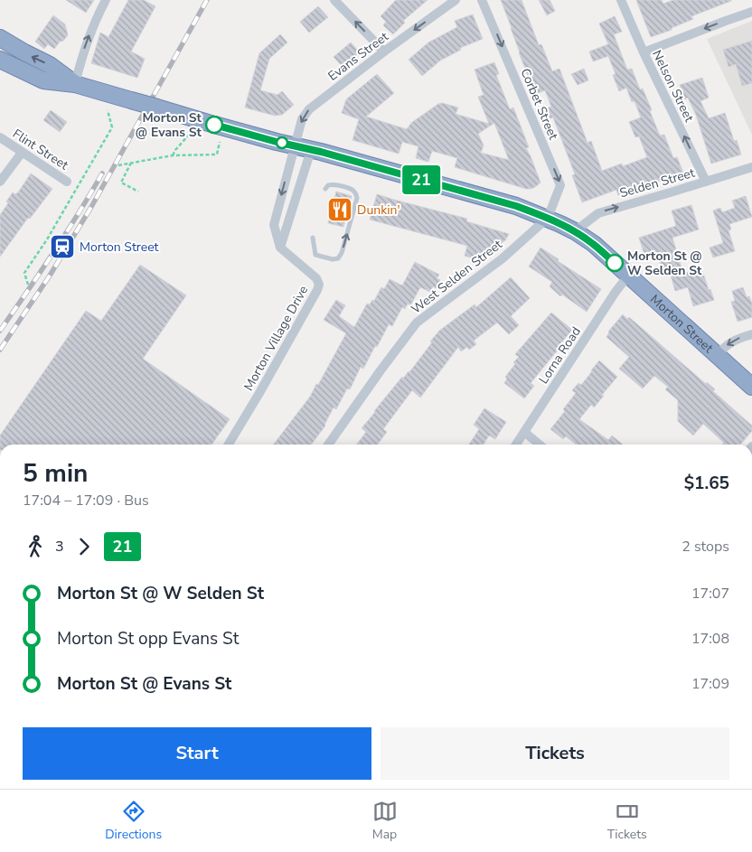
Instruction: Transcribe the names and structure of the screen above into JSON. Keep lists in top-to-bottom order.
{
  "streets": {
    "highway": ["Morton Street"],
    "street": [
      "Evans Street",
      "Nelson Street",
      "Corbet Street",
      "Flint Street",
      "Selden Street",
      "West Selden Street",
      "Morton Village Drive",
      "Lorna Road"
    ]
  },
  "crossings": [
    ["Evans Street", "Morton Street"],
    ["Nelson Street", "Selden Street"],
    ["Corbet Street", "West Selden Street"],
    ["Corbet Street", "Morton Street"],
    ["Selden Street", "Morton Street"],
    ["West Selden Street", "Morton Street"],
    ["Morton Street", "Lorna Road"]
  ],
  "one_way": [
    "Evans Street",
    "Nelson Street",
    "Corbet Street",
    "Selden Street"
  ],
  "places": {
    "other": ["Morton St @ Evans St", "Morton St @ W Selden St"],
    "restaurant": ["Dunkin'"],
    "station": ["Morton Street"]
  },
  "lines": ["bus line 21"],
  "page": {
    "on_map": "21",
    "heading": ["5 min", "17:04 – 17:09 · Bus", "$1.65"],
    "legs": ["3", "21", "2 stops"],
    "list": [
      {
        "name": "Morton St @ W Selden St",
        "value": "17:07"
      },
      {
        "name": "Morton St opp Evans St",
        "value": "17:08"
      },
      {
        "name": "Morton St @ Evans St",
        "value": "17:09"
      }
    ],
    "buttons": ["Start", "Tickets"],
    "tabs": ["Directions", "Map", "Tickets"]
  }
}
